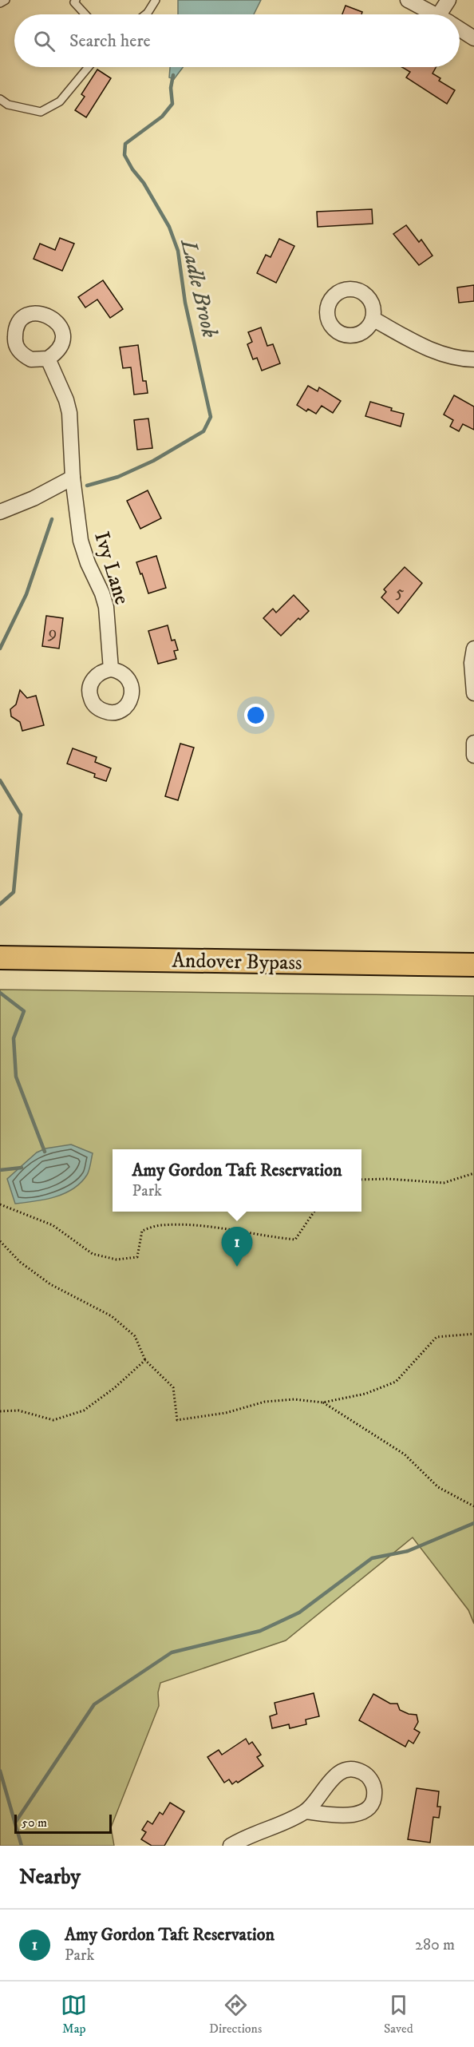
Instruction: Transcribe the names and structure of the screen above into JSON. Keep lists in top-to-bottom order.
{
  "streets": {
    "main road": ["Andover Bypass"],
    "street": ["Ivy Lane"]
  },
  "water": ["Ladle Brook"],
  "house_numbers": ["5", "9"],
  "scale_bar": "50 m",
  "page": {
    "search": "Search here",
    "popup": ["Amy Gordon Taft Reservation", "Park"],
    "pins": "1",
    "scale": "50 m",
    "heading": "Nearby",
    "list": [
      {
        "mark": "1",
        "name": "Amy Gordon Taft Reservation",
        "note": "Park",
        "value": "280 m"
      }
    ],
    "nav": ["Map", "Directions", "Saved"]
  }
}
